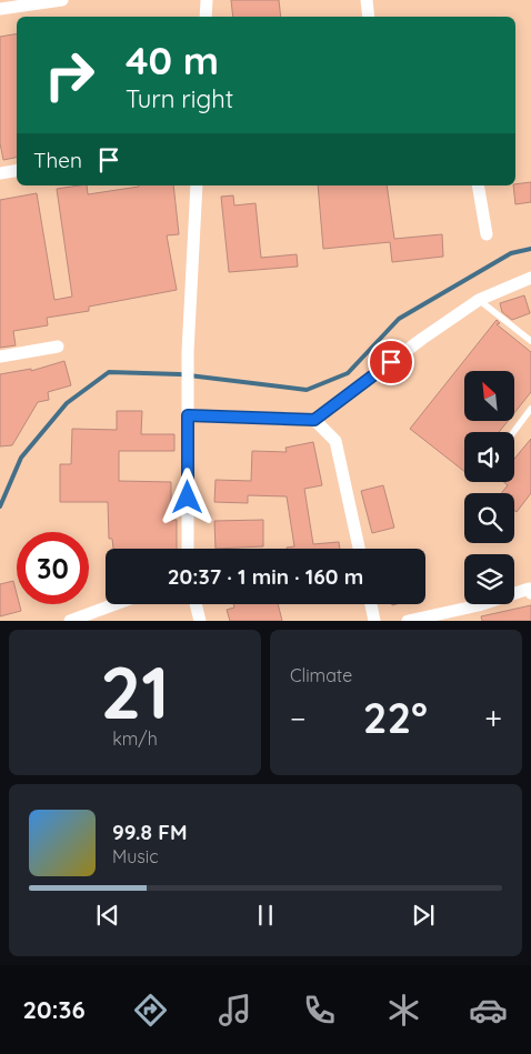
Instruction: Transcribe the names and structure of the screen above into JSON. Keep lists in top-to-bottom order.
{
  "north": "top left",
  "page": {
    "turn": ["40 m", "Turn right"],
    "then": "Then",
    "limit": "30",
    "trip": "20:37 · 1 min · 160 m",
    "tile": [
      ["21", "km/h"],
      "Climate"
    ],
    "heat": ["−", "22°", "+"],
    "song": ["99.8 FM", "Music"],
    "tabs": "20:36"
  }
}
